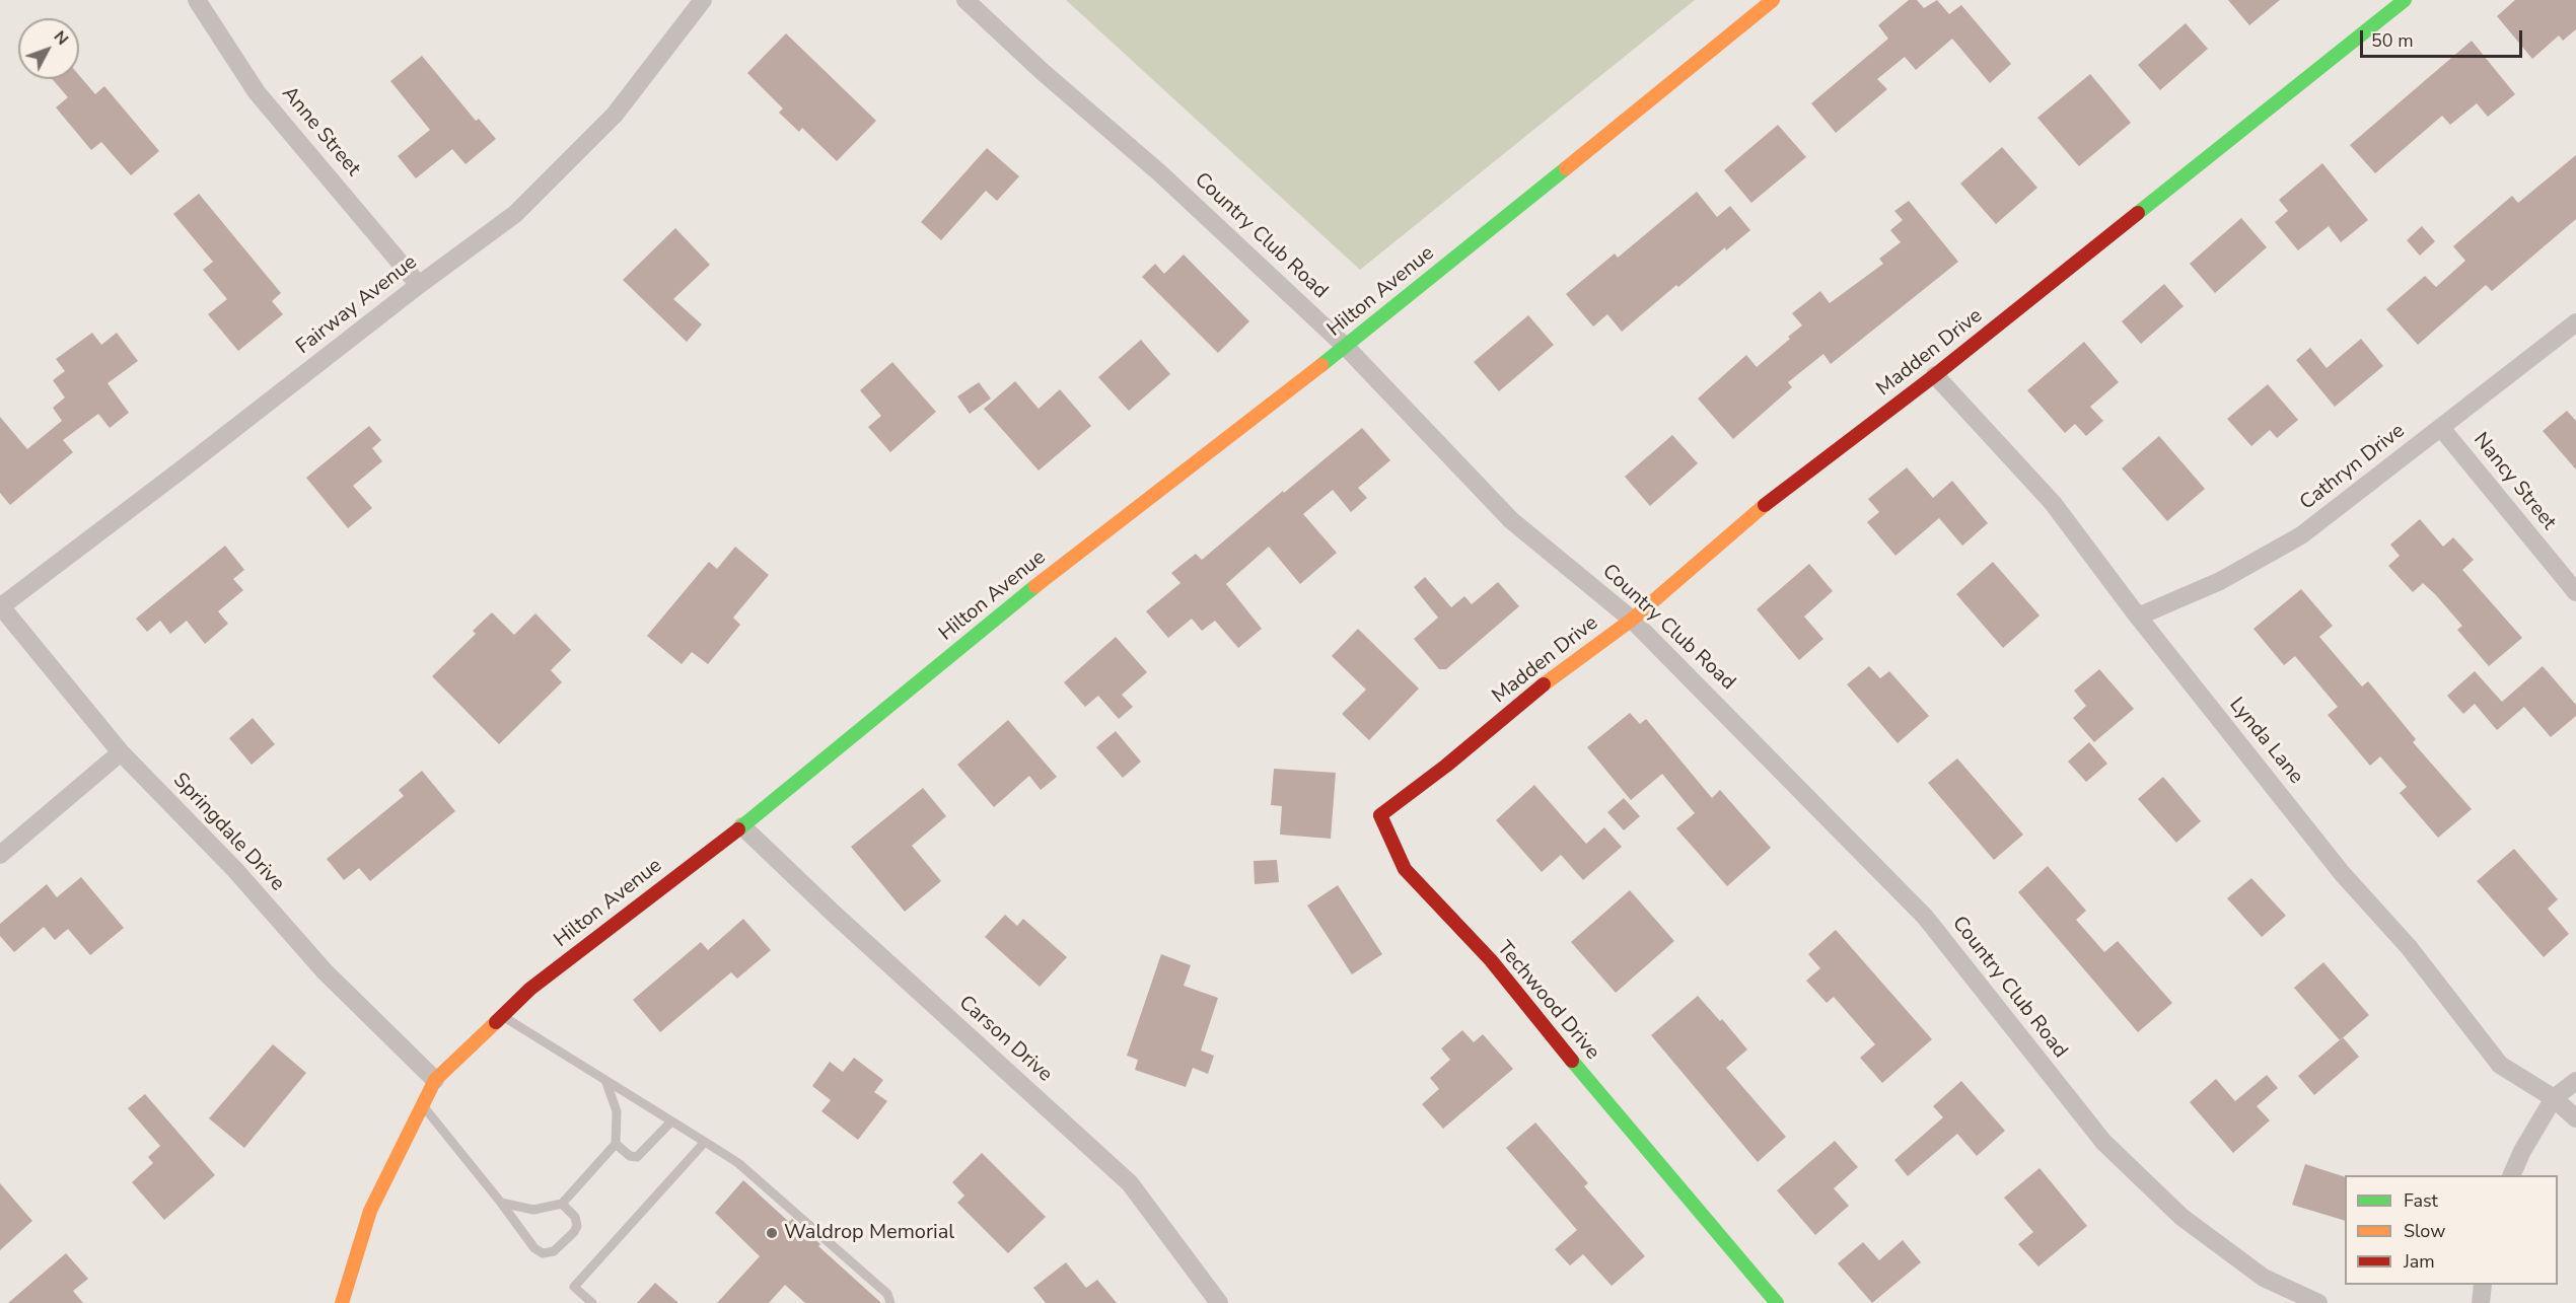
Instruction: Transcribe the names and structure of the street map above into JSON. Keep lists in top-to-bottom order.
{
  "streets": {
    "street": [
      "Anne Street",
      "Country Club Road",
      "Hilton Avenue",
      "Fairway Avenue",
      "Madden Drive",
      "Cathryn Drive",
      "Nancy Street",
      "Lynda Lane",
      "Springdale Drive",
      "Techwood Drive",
      "Carson Drive"
    ]
  },
  "crossings": [
    ["Anne Street", "Fairway Avenue"],
    ["Country Club Road", "Hilton Avenue"],
    ["Country Club Road", "Madden Drive"],
    ["Hilton Avenue", "Springdale Drive"],
    ["Hilton Avenue", "Carson Drive"],
    ["Fairway Avenue", "Springdale Drive"],
    ["Madden Drive", "Lynda Lane"],
    ["Madden Drive", "Techwood Drive"],
    ["Cathryn Drive", "Nancy Street"],
    ["Cathryn Drive", "Lynda Lane"]
  ],
  "places": ["Waldrop Memorial"],
  "legend": ["Fast", "Slow", "Jam"],
  "scale_bar": "50 m",
  "north": "top right"
}
